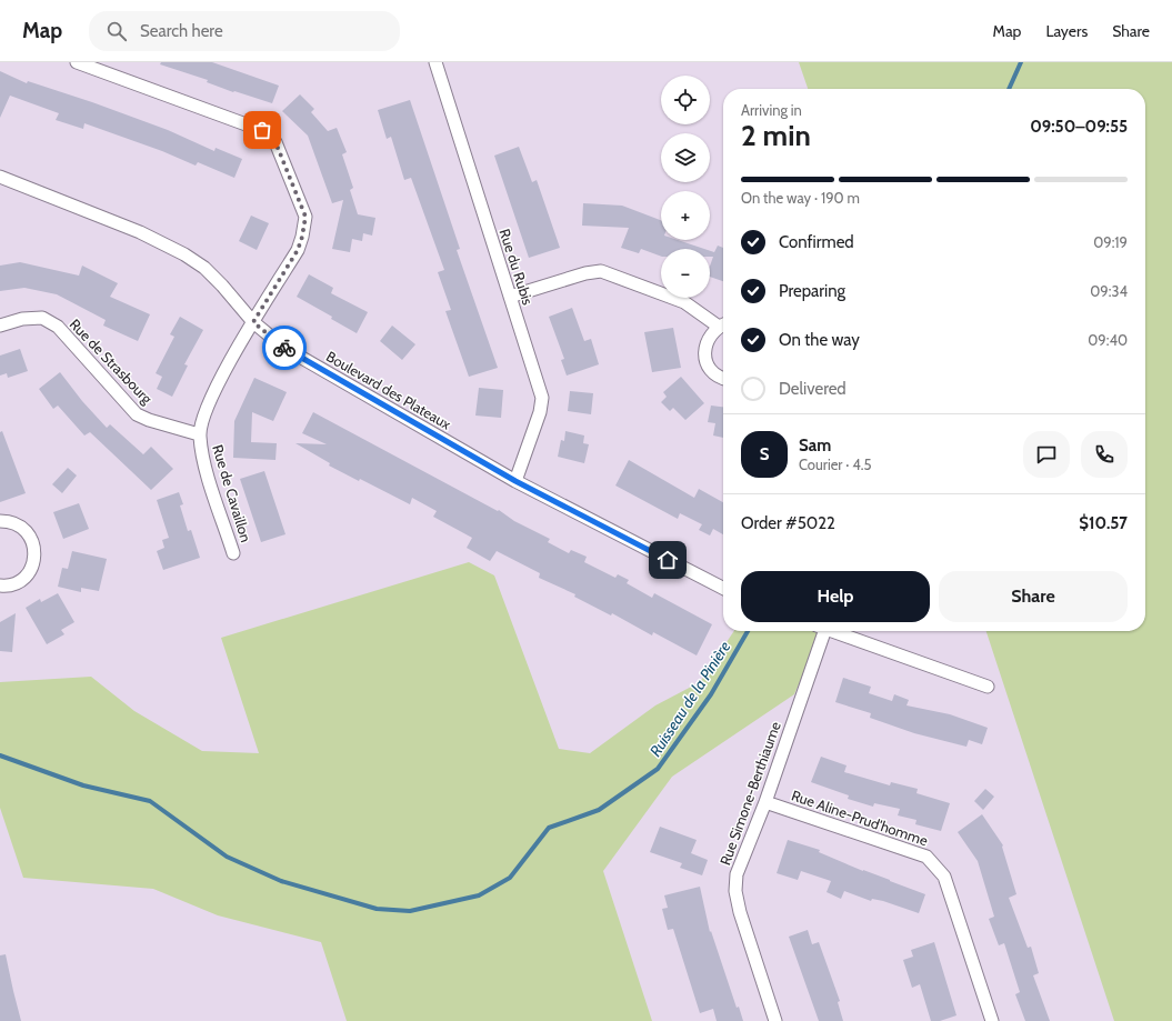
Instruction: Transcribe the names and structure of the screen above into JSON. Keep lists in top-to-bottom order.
{
  "streets": {
    "street": [
      "Rue du Rubis",
      "Rue de Strasbourg",
      "Boulevard des Plateaux",
      "Rue de Cavaillon",
      "Rue Simone-Berthiaume",
      "Rue Aline-Prud'homme"
    ]
  },
  "crossings": [
    ["Rue du Rubis", "Boulevard des Plateaux"],
    ["Rue de Strasbourg", "Rue de Cavaillon"],
    ["Boulevard des Plateaux", "Rue de Cavaillon"],
    ["Rue Simone-Berthiaume", "Rue Aline-Prud'homme"]
  ],
  "water": ["Ruisseau de la Pinière"],
  "page": {
    "header": "Map",
    "search": "Search here",
    "nav": ["Map", "Layers", "Share"],
    "map_buttons": ["+", "−"],
    "heading": ["2 min", "Arriving in", "09:50–09:55"],
    "panel": [
      "Sam",
      "Courier · 4.5",
      "Order #5022",
      "$10.57"
    ],
    "bar": "On the way · 190 m",
    "list": [
      ["Confirmed", "09:19"],
      ["Preparing", "09:34"],
      ["On the way", "09:40"],
      "Delivered"
    ],
    "round": "S",
    "buttons": ["Help", "Share"]
  }
}
